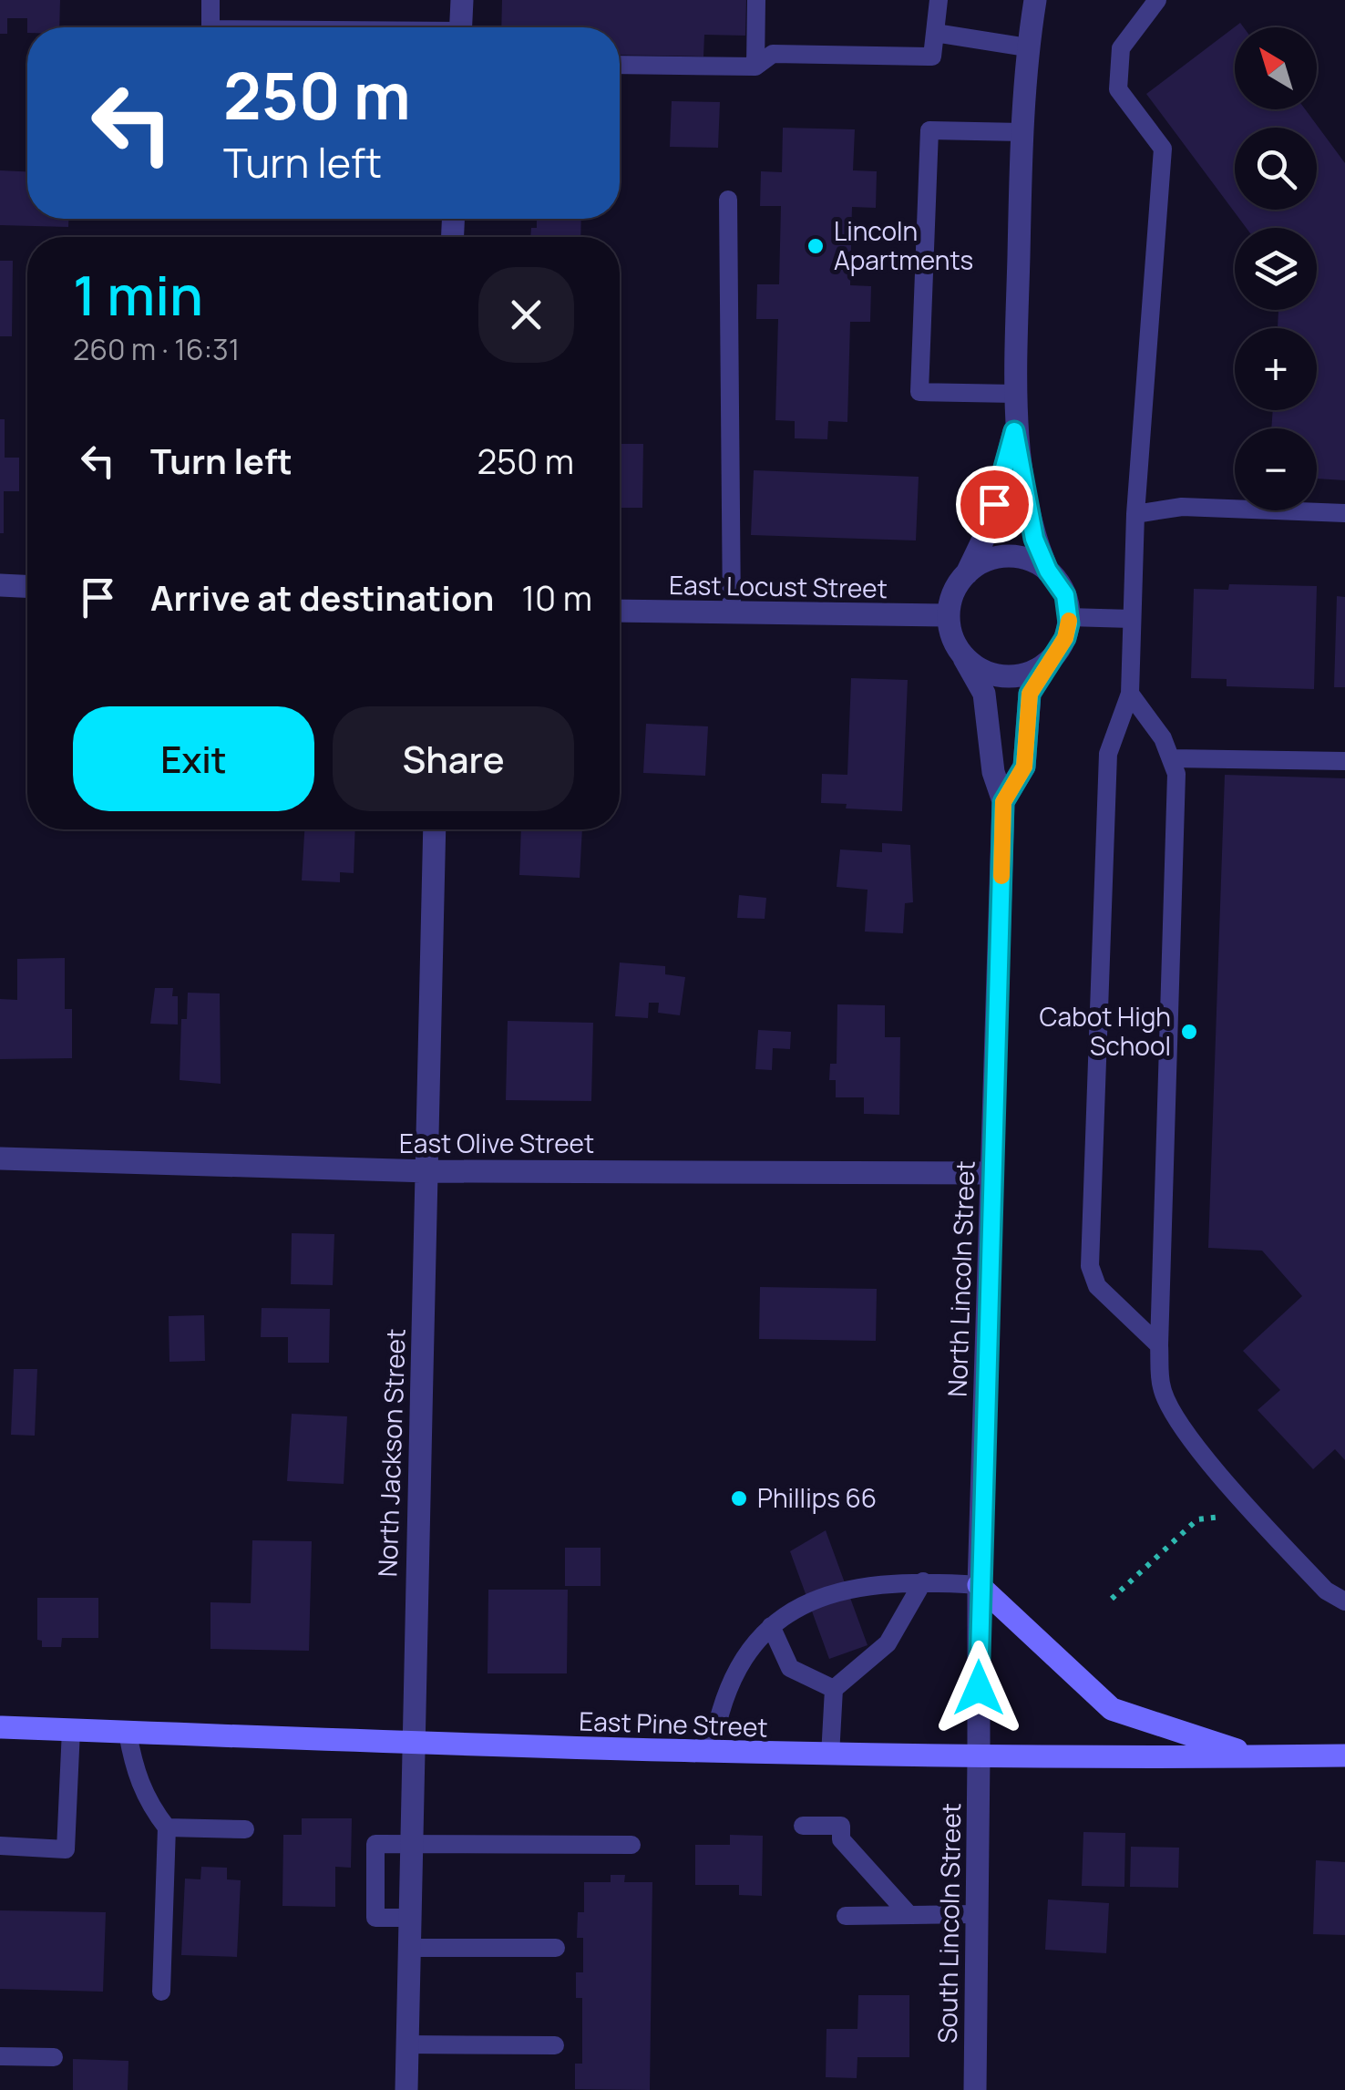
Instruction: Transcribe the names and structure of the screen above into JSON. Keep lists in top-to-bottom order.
{
  "streets": {
    "main road": ["East Pine Street"],
    "street": [
      "East Locust Street",
      "East Olive Street",
      "North Lincoln Street",
      "North Jackson Street",
      "South Lincoln Street"
    ]
  },
  "crossings": [
    ["East Locust Street", "North Lincoln Street"],
    ["East Olive Street", "North Lincoln Street"],
    ["East Olive Street", "North Jackson Street"],
    ["North Lincoln Street", "East Pine Street"],
    ["North Lincoln Street", "South Lincoln Street"],
    ["North Jackson Street", "East Pine Street"],
    ["East Pine Street", "South Lincoln Street"]
  ],
  "places": ["Lincoln Apartments", "Cabot High School", "Phillips 66"],
  "north": "top left",
  "page": {
    "map_buttons": ["+", "−"],
    "turn": ["250 m", "Turn left"],
    "heading": ["1 min", "260 m · 16:31"],
    "list": [
      {
        "name": "Turn left",
        "value": "250 m"
      },
      {
        "name": "Arrive at destination",
        "value": "10 m"
      }
    ],
    "buttons": ["Exit", "Share"]
  }
}
